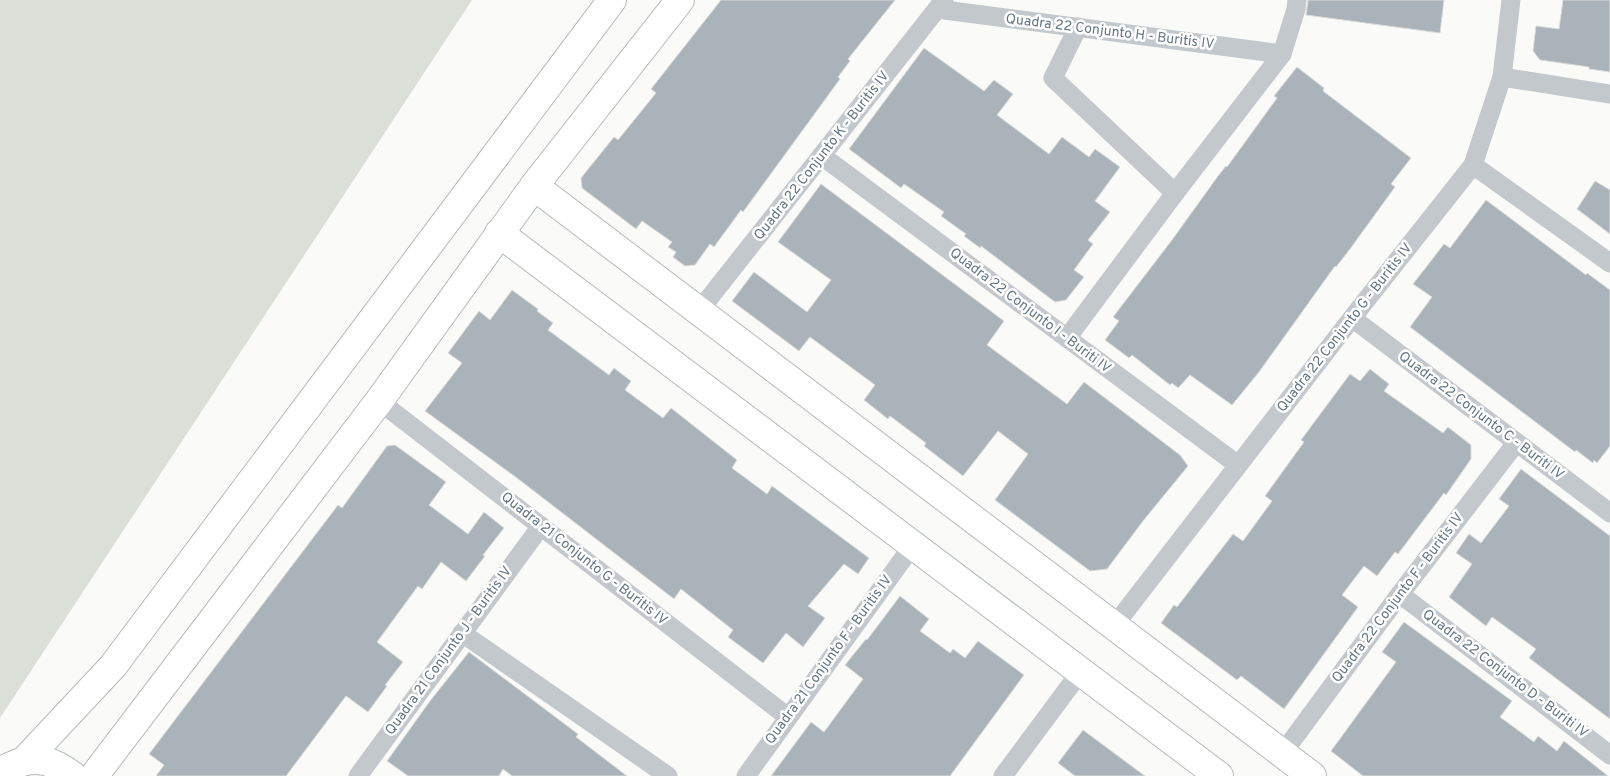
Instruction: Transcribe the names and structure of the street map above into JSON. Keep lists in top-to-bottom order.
{
  "streets": {
    "street": [
      "Quadra 22 Conjunto H - Buritis IV",
      "Quadra 22 Conjunto K - Buritis IV",
      "Quadra 22 Conjunto I - Buriti IV",
      "Quadra 22 Conjunto G - Buritis IV",
      "Quadra 22 Conjunto C - Buriti IV",
      "Quadra 21 Conjunto G - Buritis IV",
      "Quadra 22 Conjunto F - Buritis IV",
      "Quadra 21 Conjunto J - Buritis IV",
      "Quadra 21 Conjunto F - Buritis IV",
      "Quadra 22 Conjunto D - Buriti IV"
    ]
  },
  "crossings": [
    ["Quadra 22 Conjunto H - Buritis IV", "Quadra 22 Conjunto K - Buritis IV"],
    ["Quadra 22 Conjunto K - Buritis IV", "Quadra 22 Conjunto I - Buriti IV"],
    ["Quadra 22 Conjunto I - Buriti IV", "Quadra 22 Conjunto G - Buritis IV"],
    ["Quadra 22 Conjunto G - Buritis IV", "Quadra 22 Conjunto C - Buriti IV"],
    ["Quadra 22 Conjunto C - Buriti IV", "Quadra 22 Conjunto F - Buritis IV"],
    ["Quadra 21 Conjunto G - Buritis IV", "Quadra 21 Conjunto J - Buritis IV"],
    ["Quadra 21 Conjunto G - Buritis IV", "Quadra 21 Conjunto F - Buritis IV"],
    ["Quadra 22 Conjunto F - Buritis IV", "Quadra 22 Conjunto D - Buriti IV"]
  ]
}
